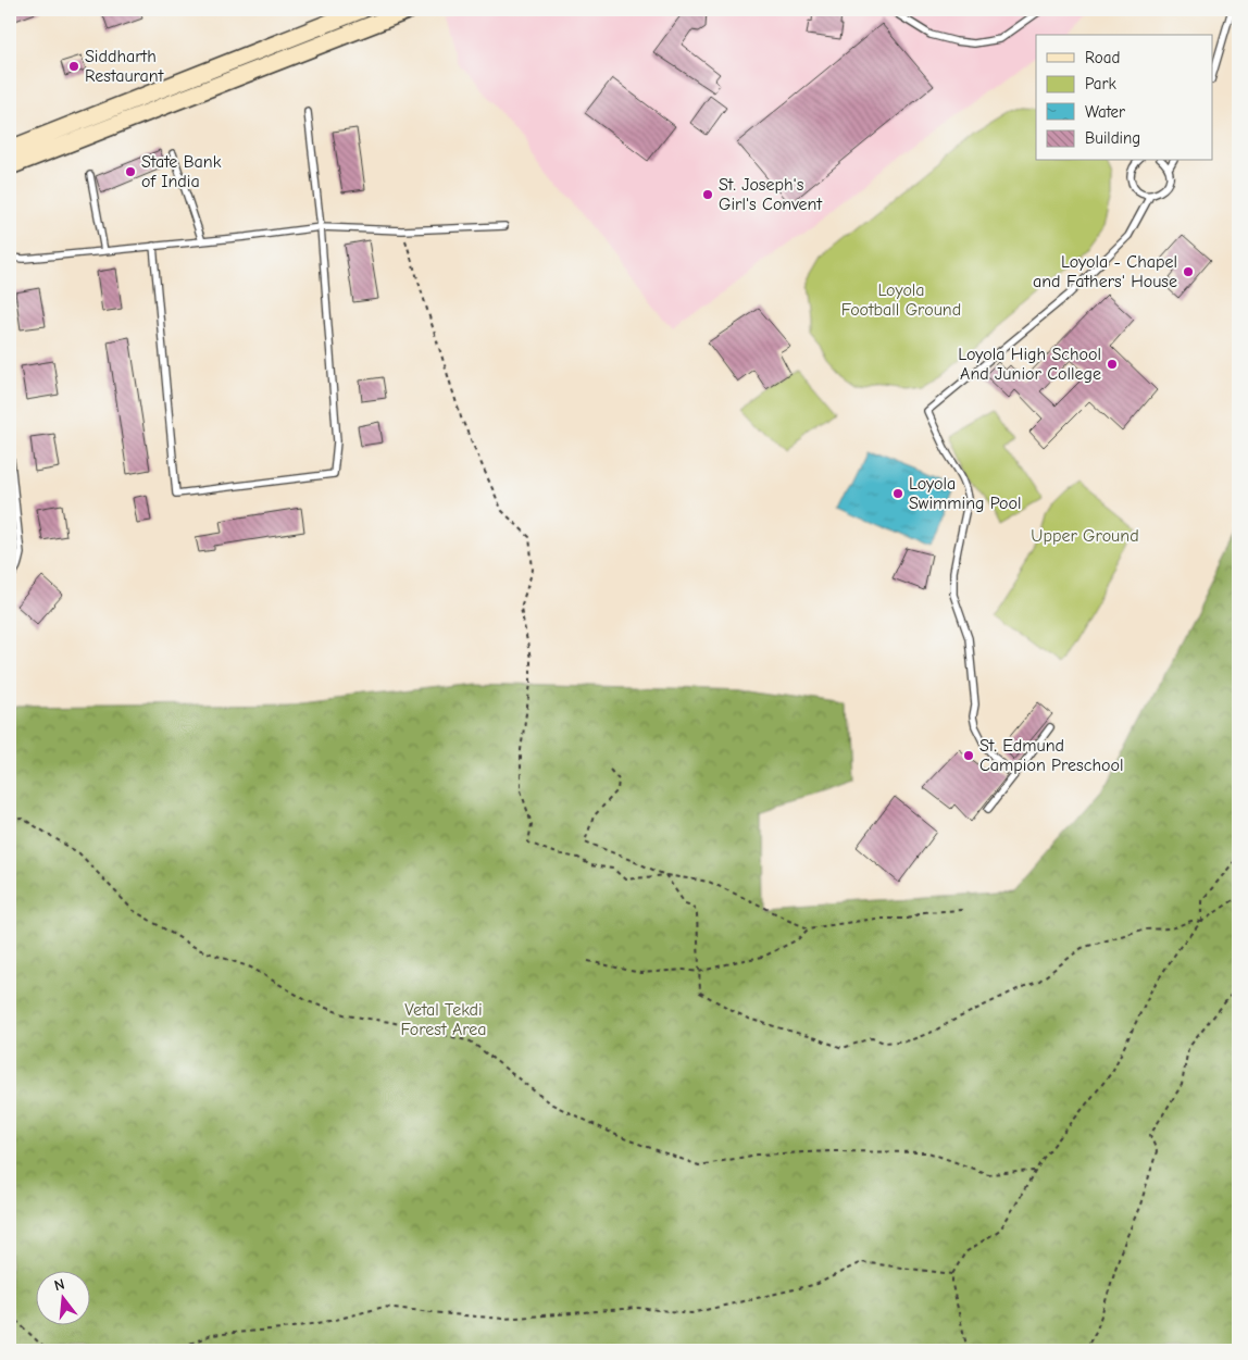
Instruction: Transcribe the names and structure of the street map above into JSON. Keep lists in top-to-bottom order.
{
  "parks": ["Loyola Football Ground", "Upper Ground", "Vetal Tekdi Forest Area"],
  "places": [
    "Siddharth Restaurant",
    "State Bank of India",
    "St. Joseph's Girl's Convent",
    "Loyola - Chapel and Fathers' House",
    "Loyola High School And Junior College",
    "Loyola Swimming Pool",
    "St. Edmund Campion Preschool"
  ],
  "legend": [
    "Road",
    "Park",
    "Water",
    "Building"
  ],
  "north": "top"
}
